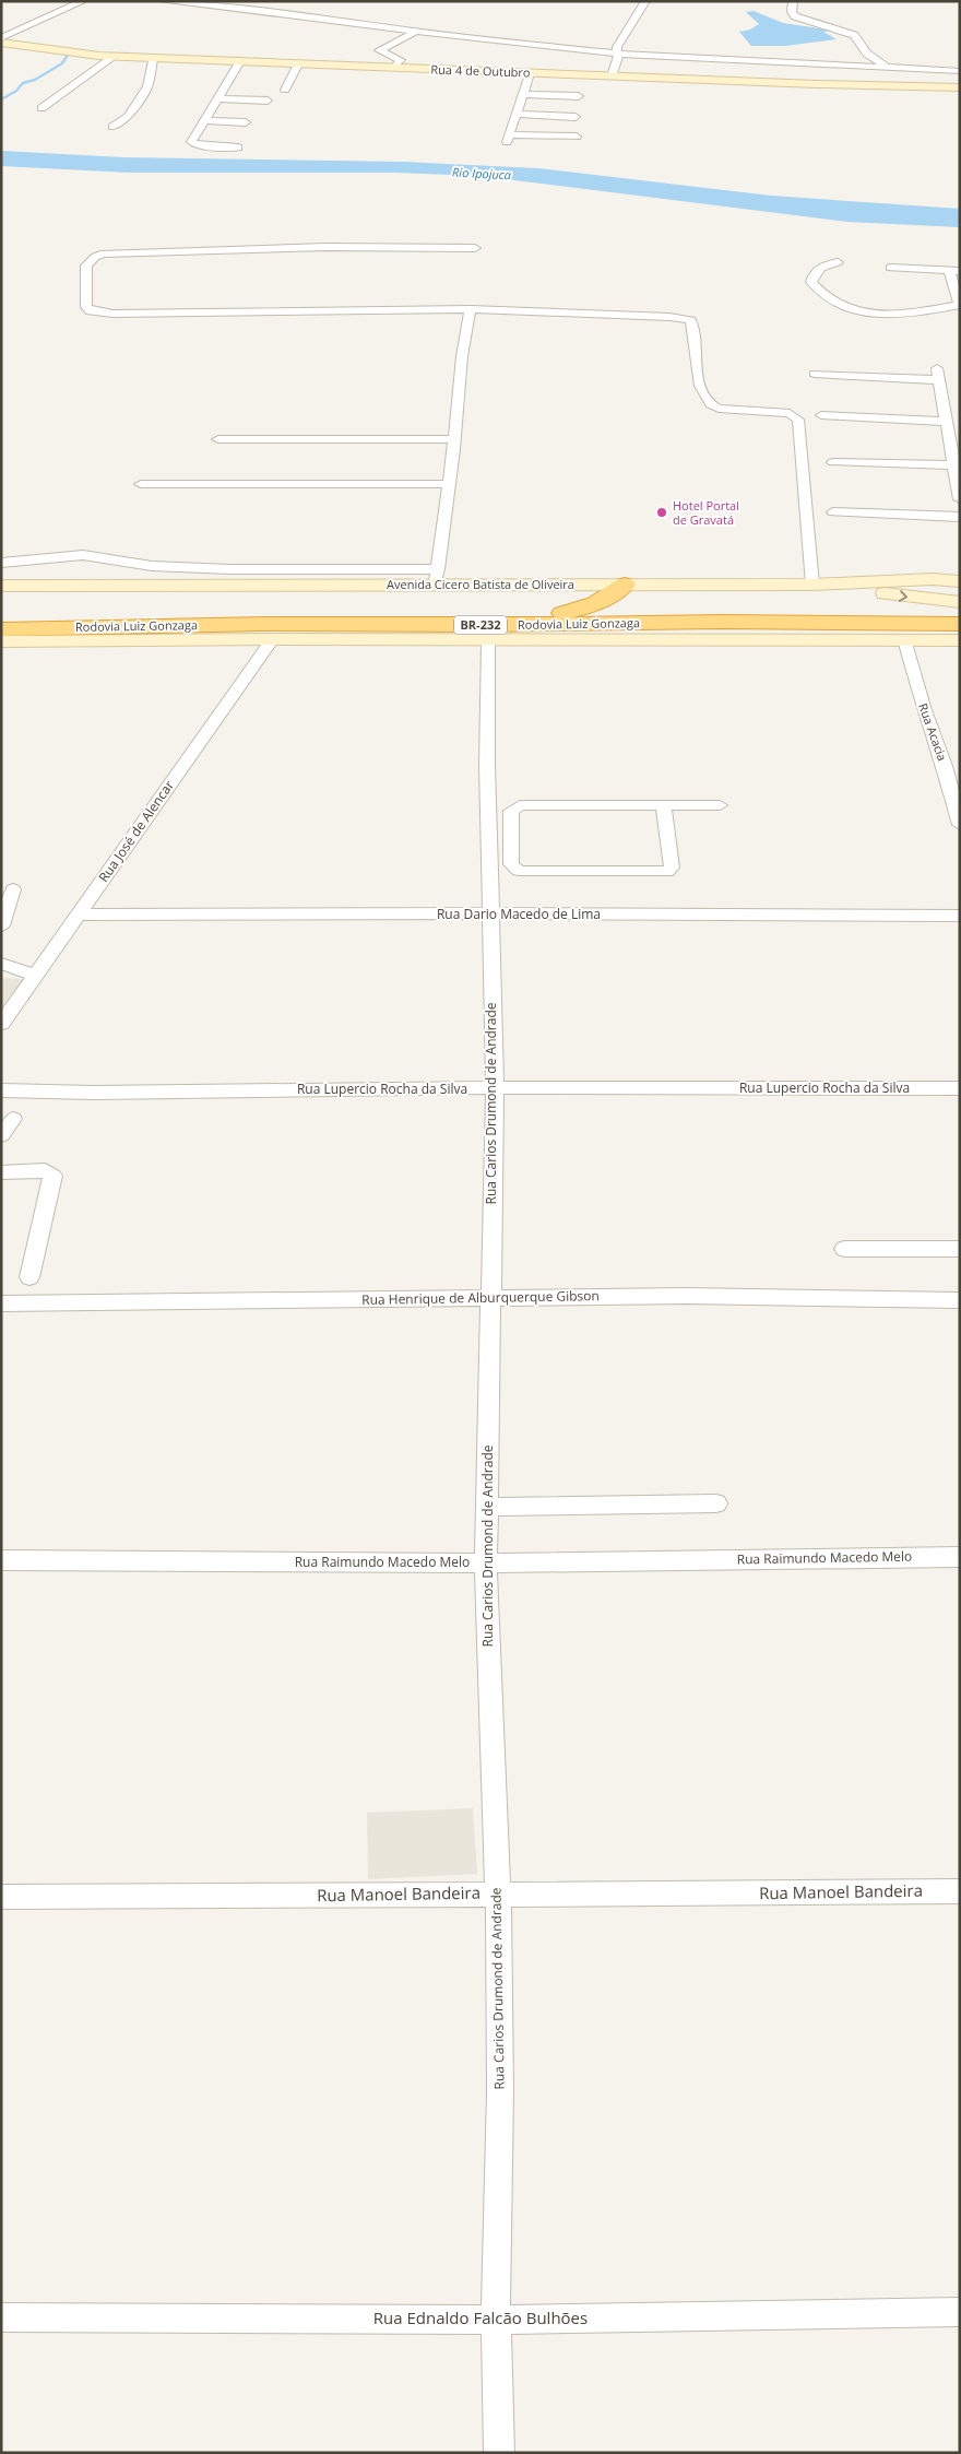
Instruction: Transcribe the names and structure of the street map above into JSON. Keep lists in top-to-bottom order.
{
  "streets": {
    "highway": ["Rodovia Luiz Gonzaga", "BR-232"],
    "main road": ["Rua 4 de Outubro", "Avenida Cicero Batista de Oliveira"],
    "street": [
      "Rua Acacia",
      "Rua José de Alencar",
      "Rua Dario Macedo de Lima",
      "Rua Lupercio Rocha da Silva",
      "Rua Carios Drumond de Andrade",
      "Rua Henrique de Alburquerque Gibson",
      "Rua Raimundo Macedo Melo",
      "Rua Manoel Bandeira",
      "Rua Ednaldo Falcão Bulhões"
    ]
  },
  "crossings": [
    ["Rua José de Alencar", "Rua Dario Macedo de Lima"],
    ["Rua Dario Macedo de Lima", "Rua Carios Drumond de Andrade"],
    ["Rua Lupercio Rocha da Silva", "Rua Carios Drumond de Andrade"],
    ["Rua Carios Drumond de Andrade", "Rua Henrique de Alburquerque Gibson"],
    ["Rua Carios Drumond de Andrade", "Rua Raimundo Macedo Melo"],
    ["Rua Carios Drumond de Andrade", "Rua Manoel Bandeira"],
    ["Rua Carios Drumond de Andrade", "Rua Ednaldo Falcão Bulhões"]
  ],
  "water": ["Rio Ipojuca"],
  "places": ["Hotel Portal de Gravatá"]
}
